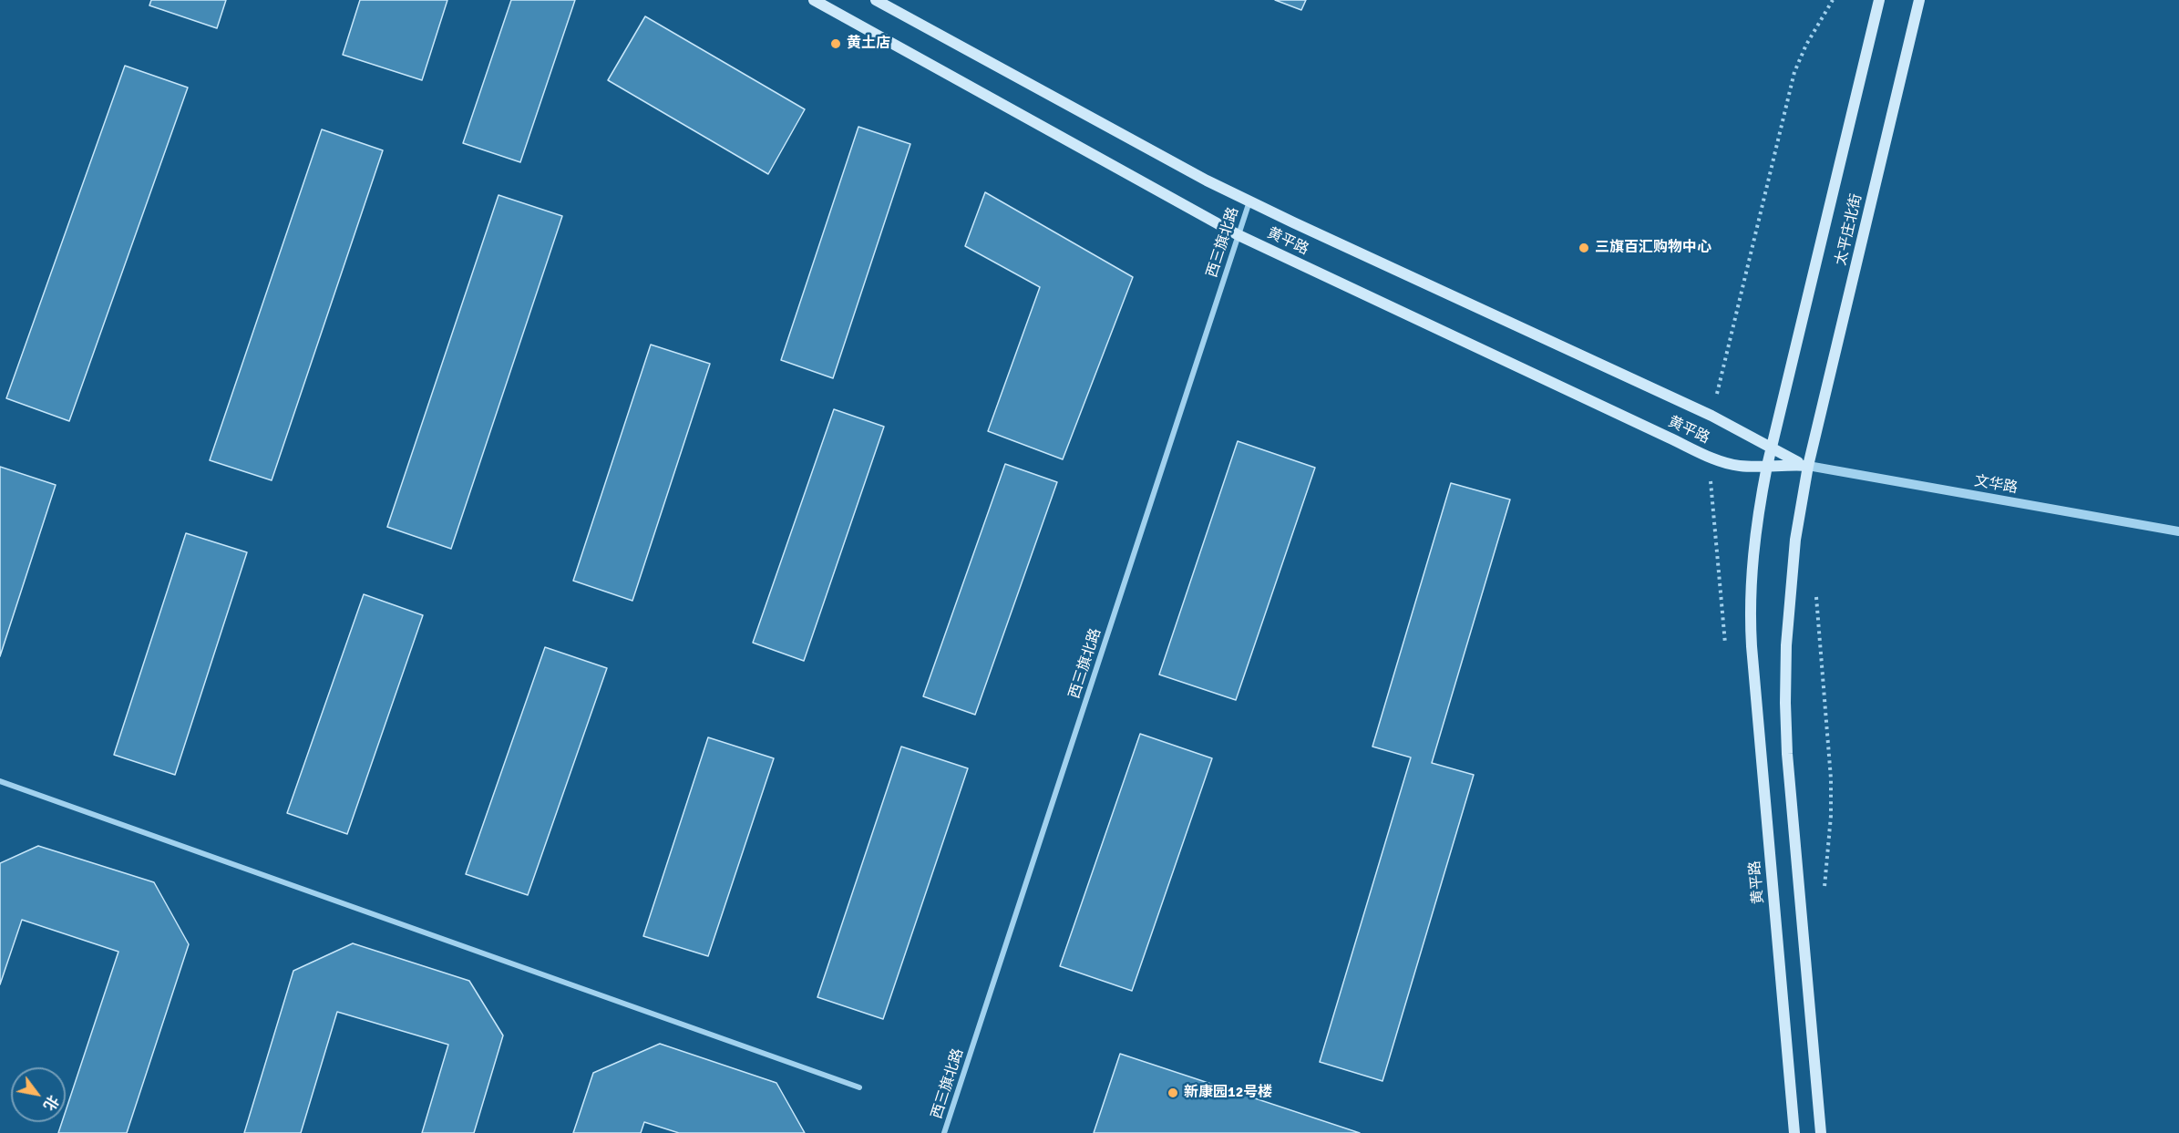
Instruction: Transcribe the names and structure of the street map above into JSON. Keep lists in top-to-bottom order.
{
  "streets": {
    "main road": ["太平庄北街", "黄平路"],
    "street": ["西三旗北路", "文华路"]
  },
  "crossings": [
    ["太平庄北街", "黄平路"],
    ["太平庄北街", "文华路"],
    ["黄平路", "西三旗北路"],
    ["黄平路", "文华路"]
  ],
  "places": ["黄土店", "三旗百汇购物中心", "新康园12号楼"],
  "north": "bottom right"
}
